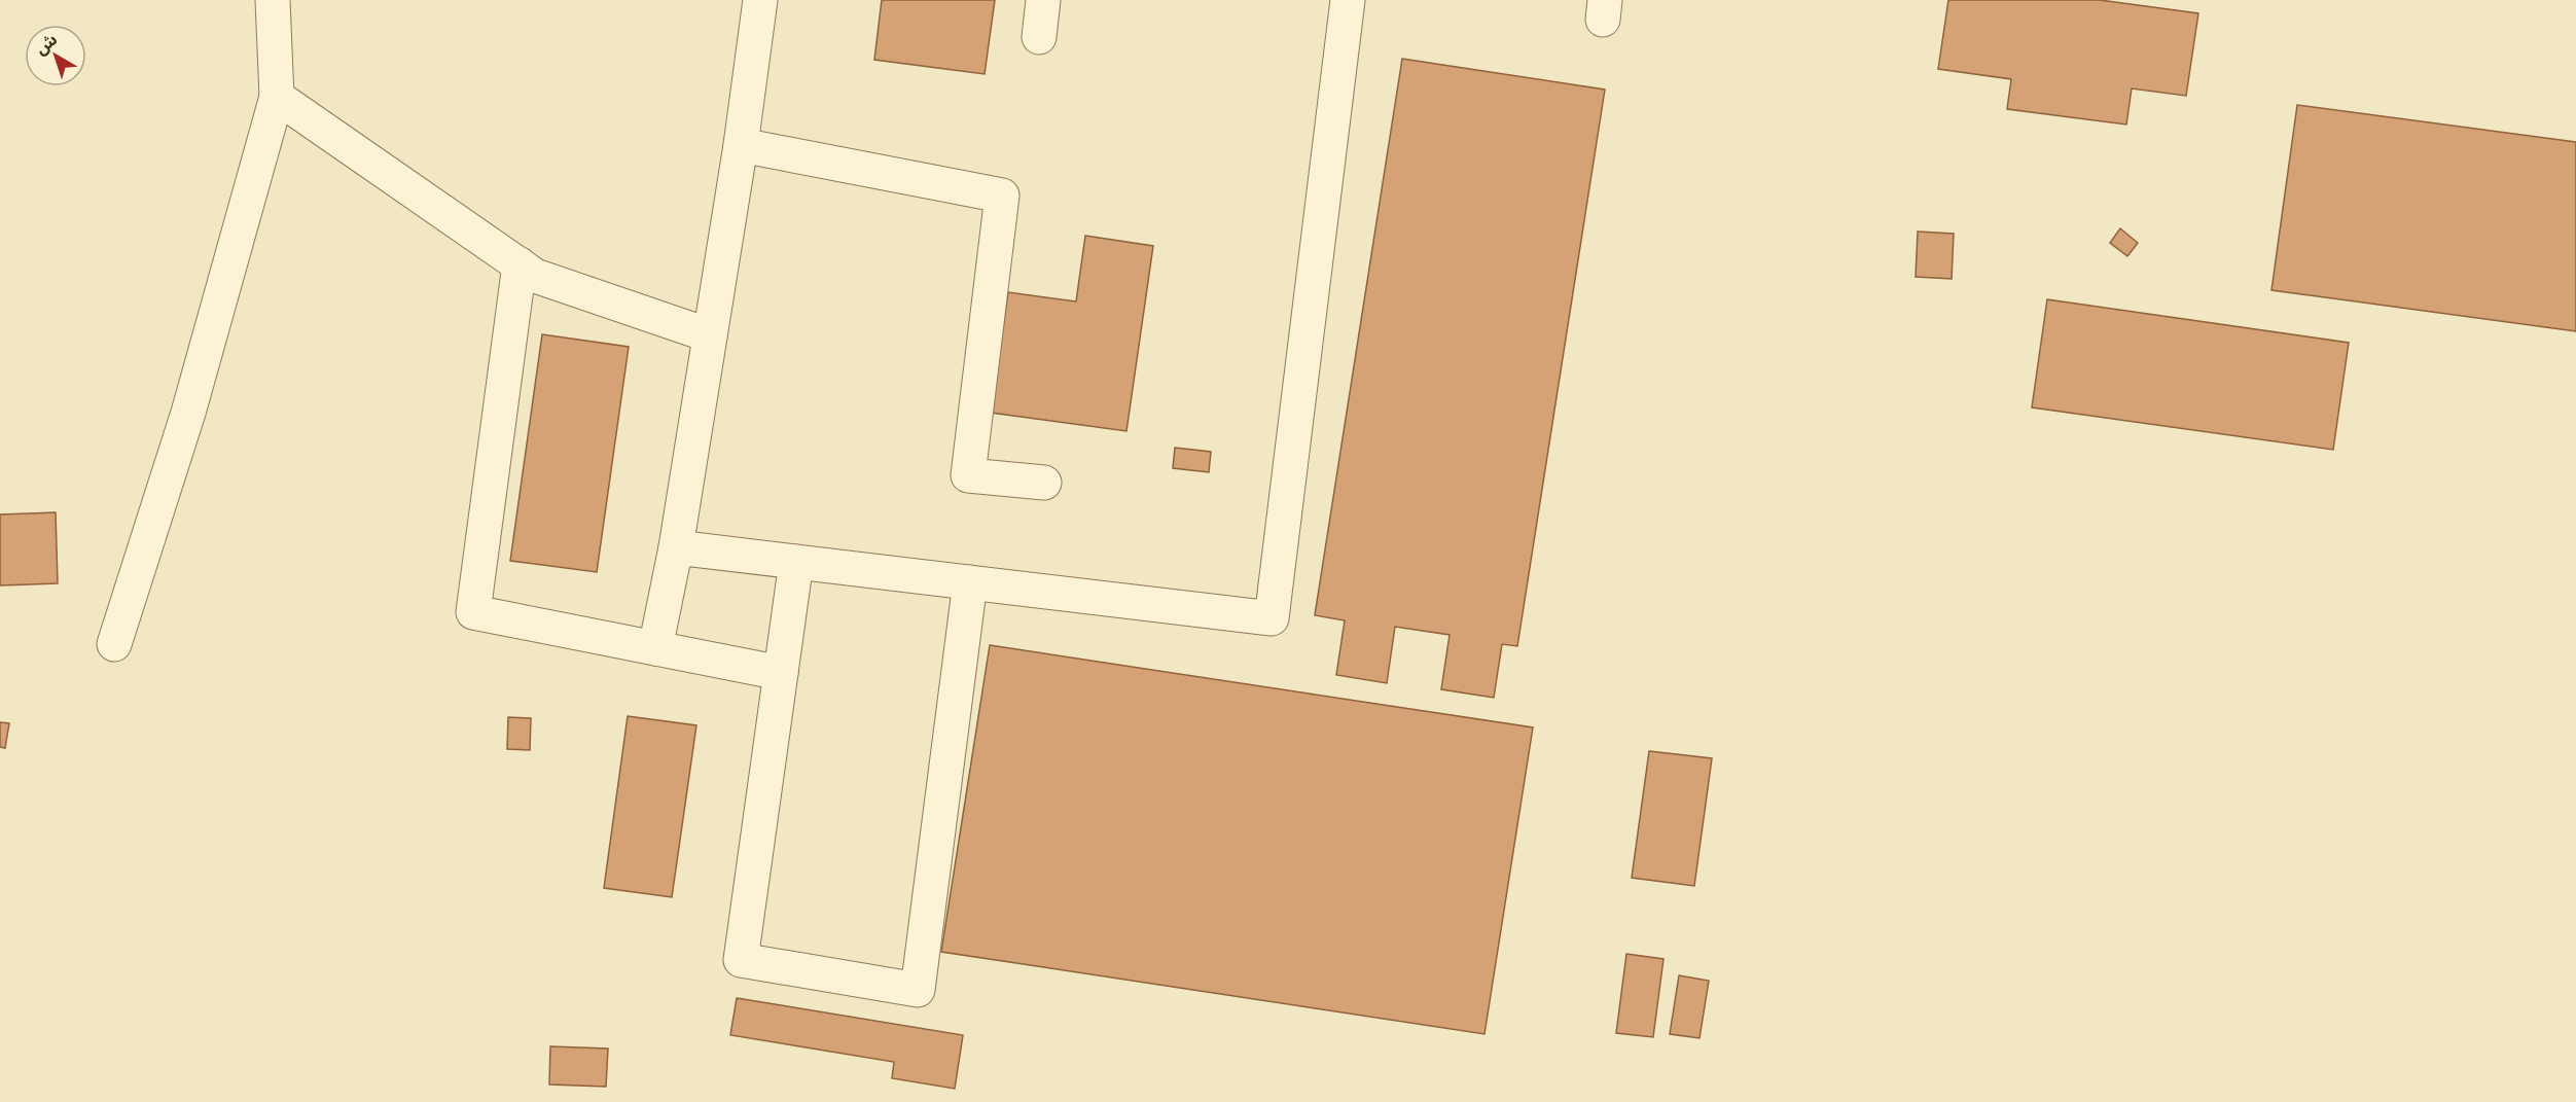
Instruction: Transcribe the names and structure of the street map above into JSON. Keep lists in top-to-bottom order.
{
  "north": "top left"
}
